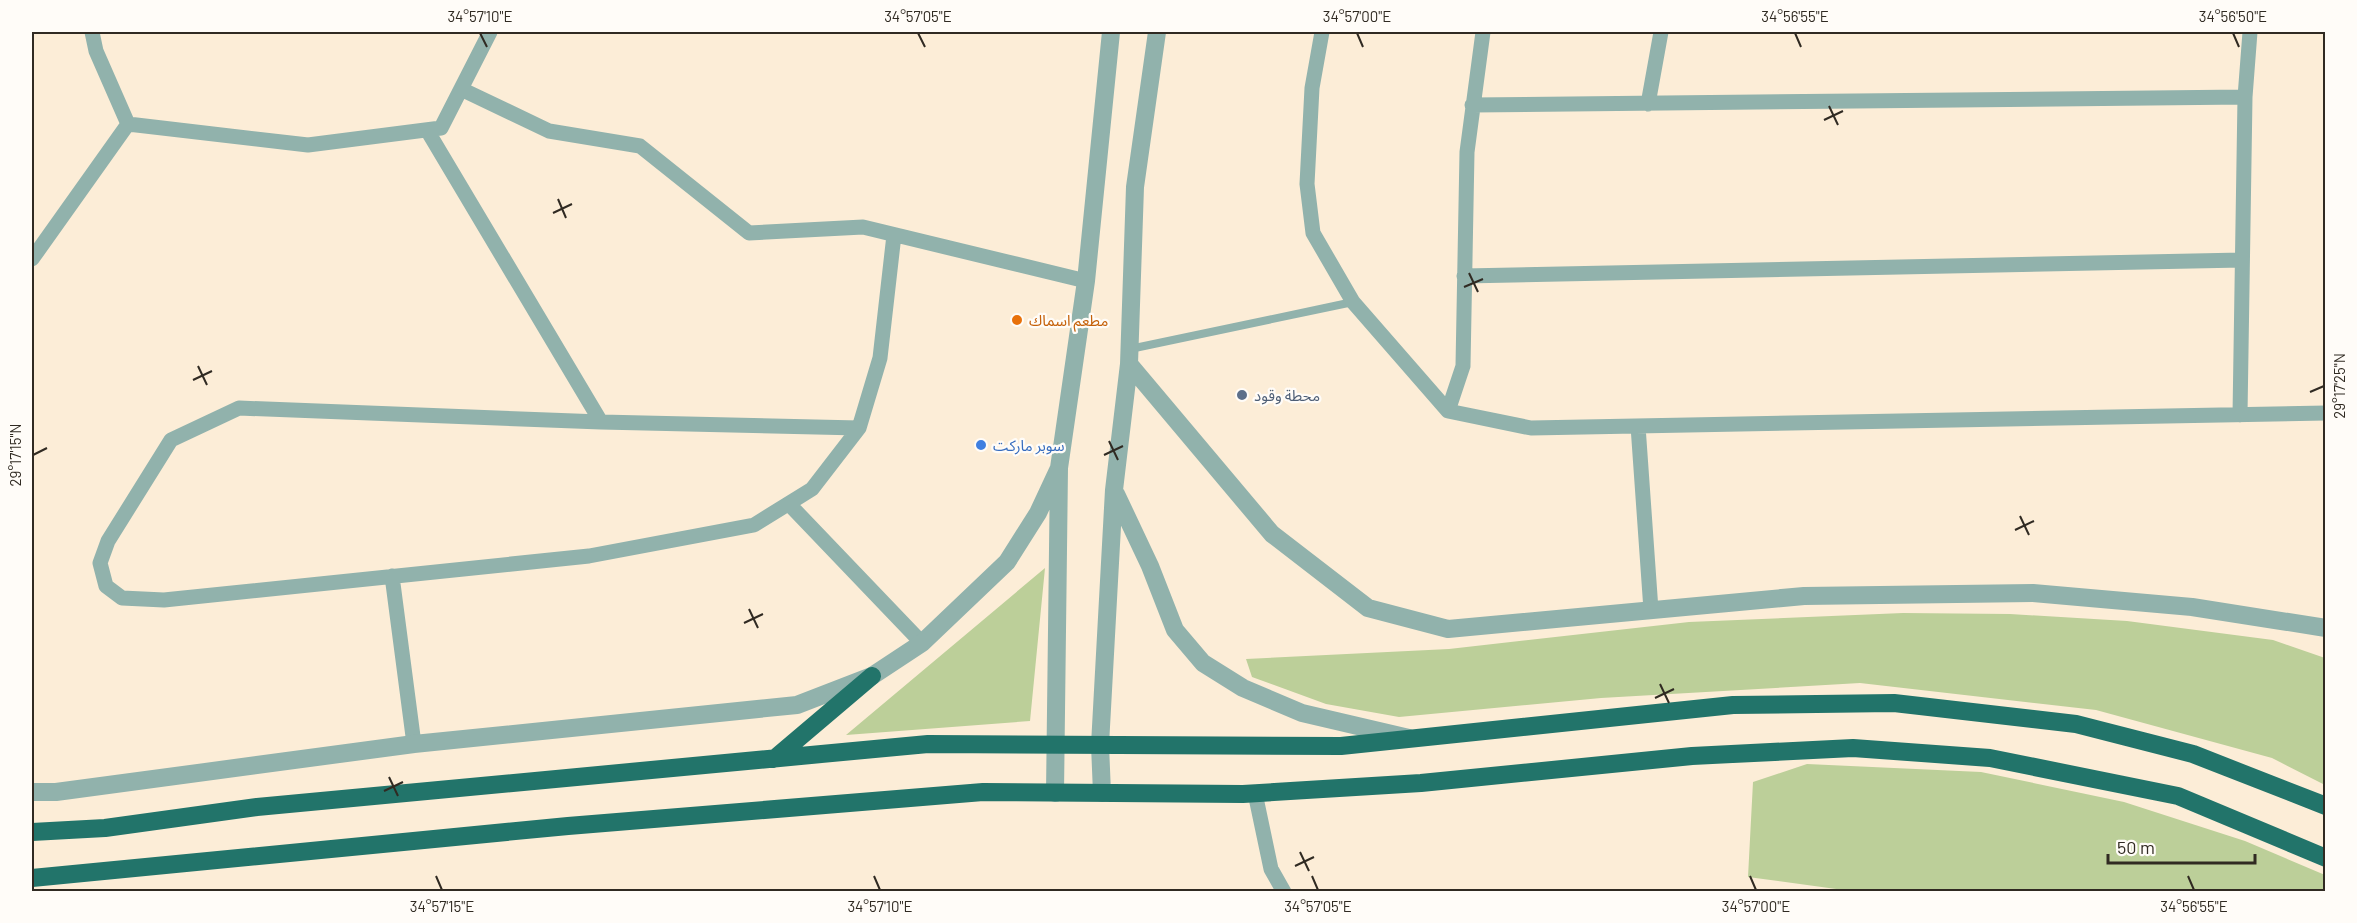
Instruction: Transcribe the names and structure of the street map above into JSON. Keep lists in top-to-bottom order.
{
  "places": ["مطعم اسماك", "محطة وقود", "سوبر ماركت"],
  "scale_bar": "50 m",
  "coordinates": [
    "34°57'10\"E",
    "34°57'05\"E",
    "34°57'00\"E",
    "34°56'55\"E",
    "34°56'50\"E",
    "29°17'25\"N",
    "29°17'15\"N",
    "34°57'15\"E"
  ]
}
